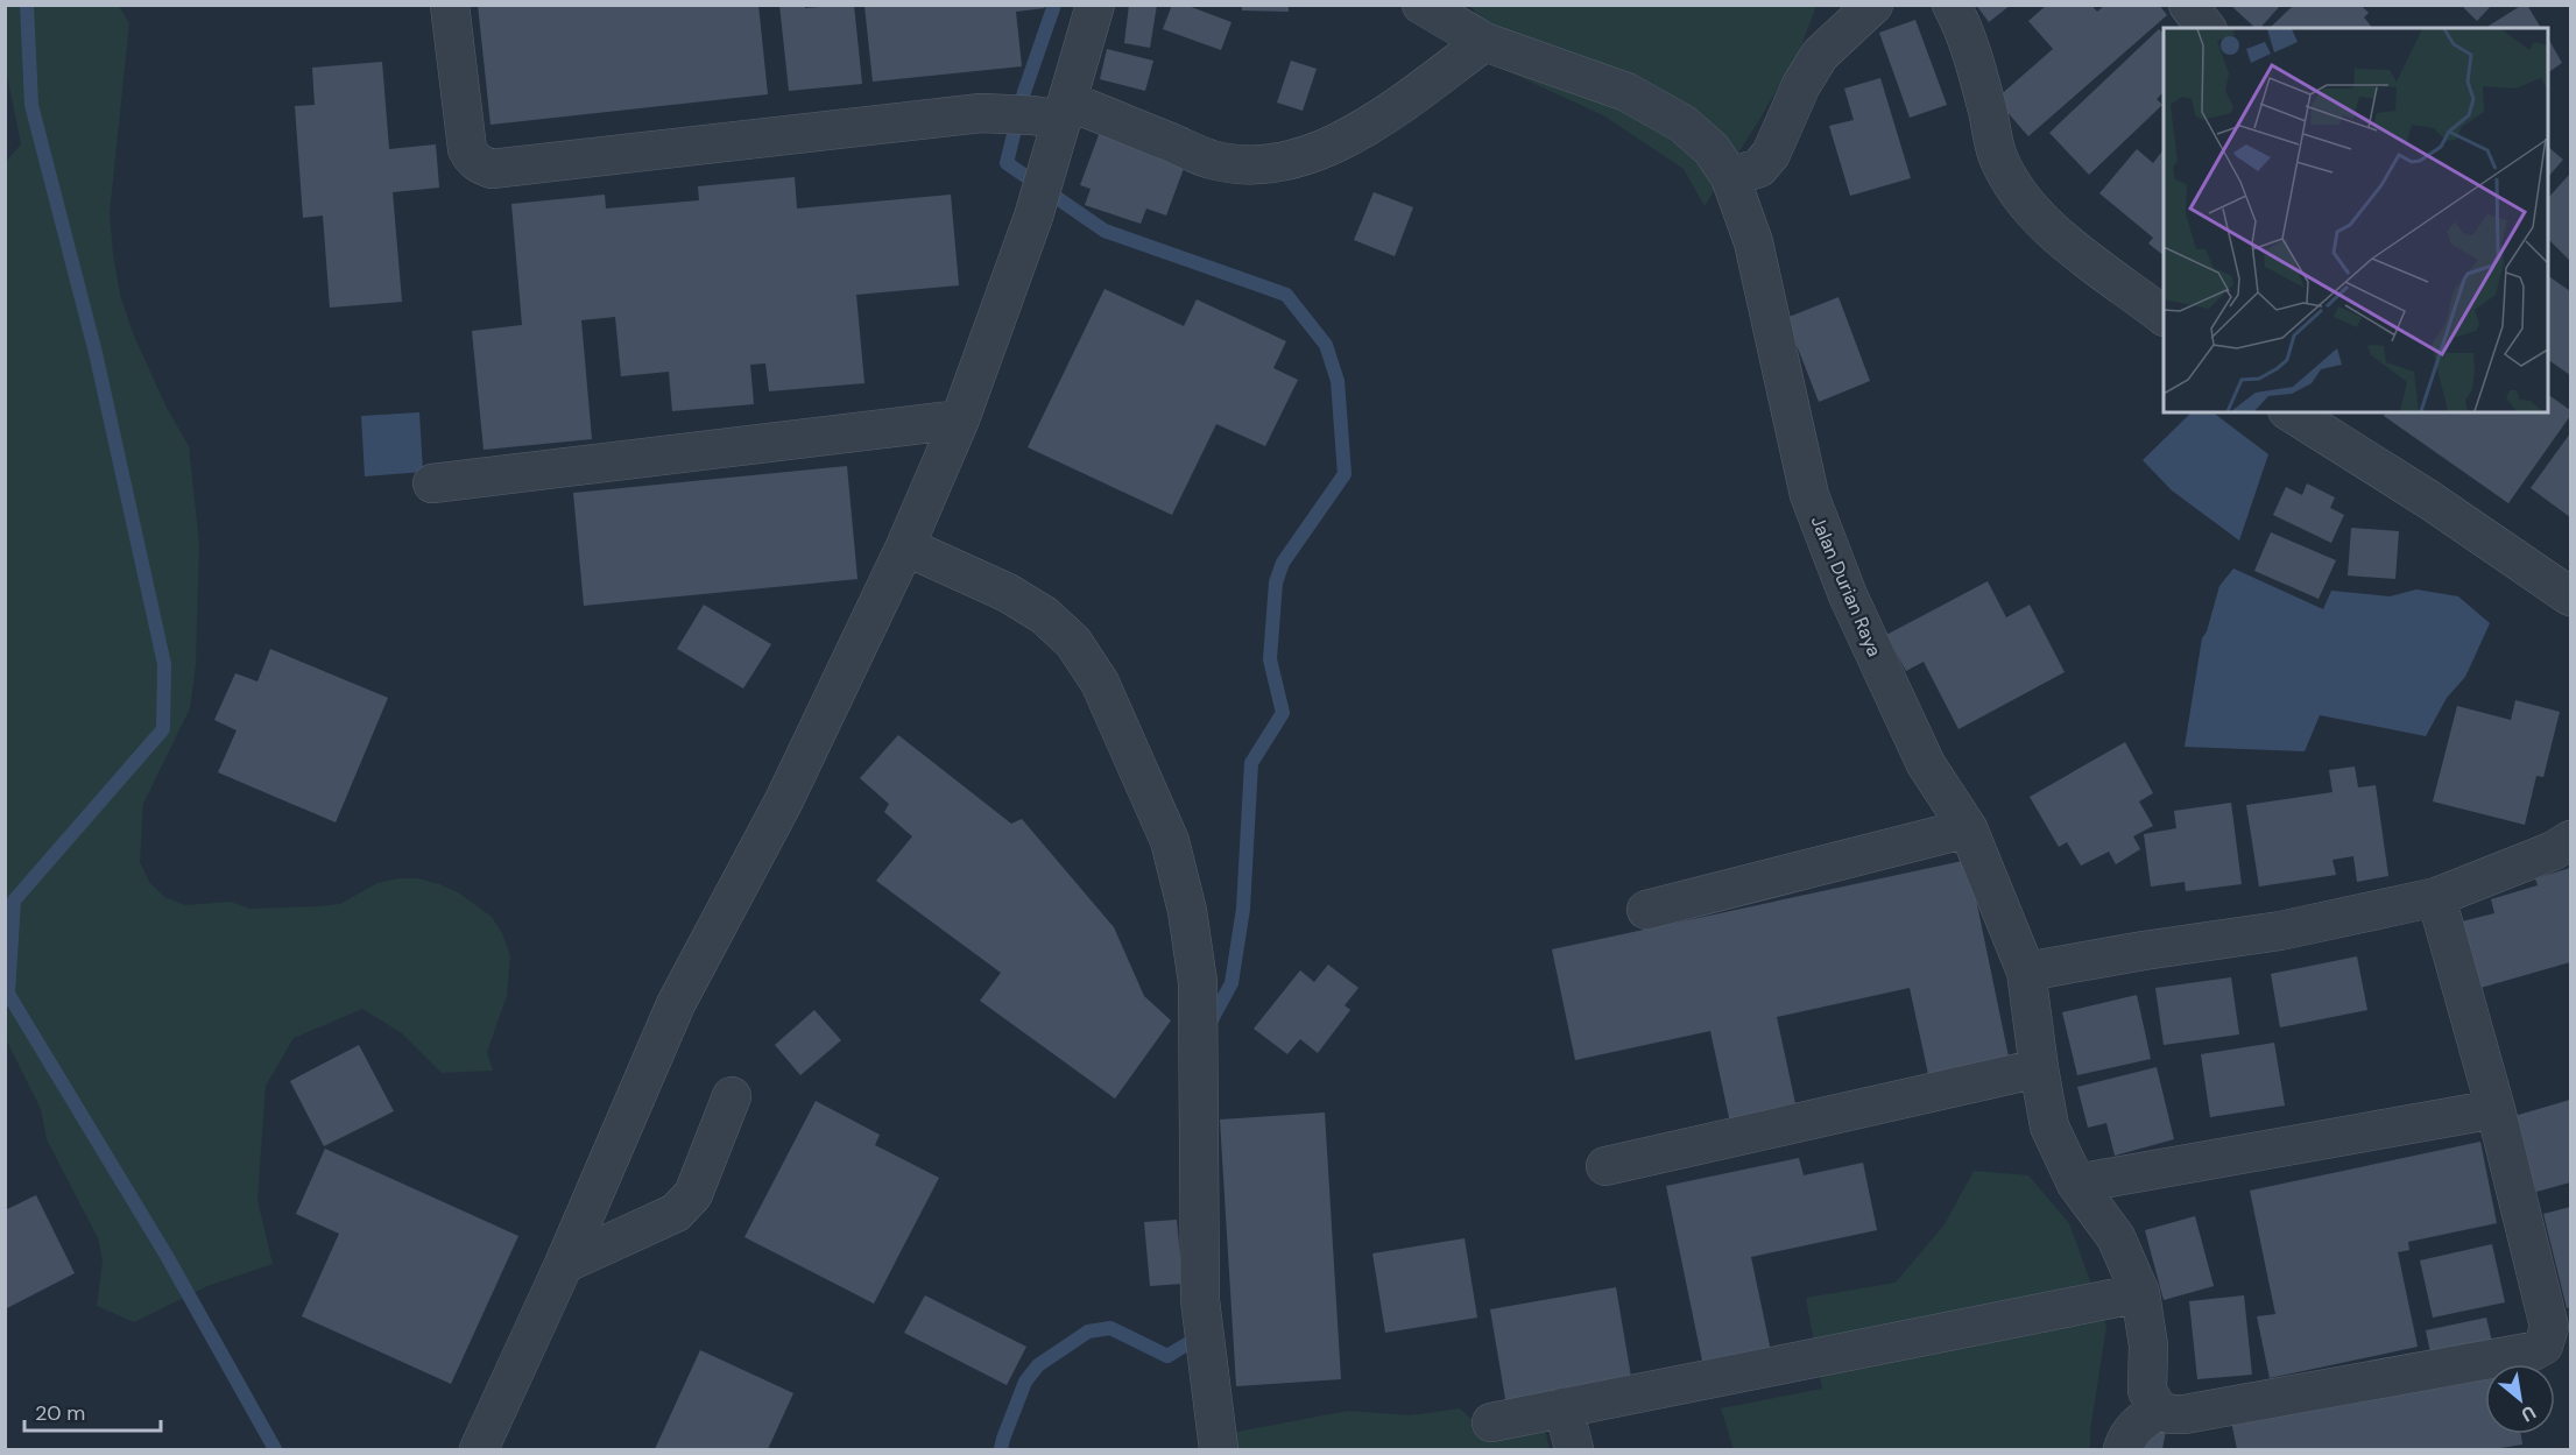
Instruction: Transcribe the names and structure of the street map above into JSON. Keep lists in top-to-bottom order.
{
  "streets": {
    "street": ["Jalan Durian Raya"]
  },
  "scale_bar": "20 m",
  "north": "bottom right"
}
